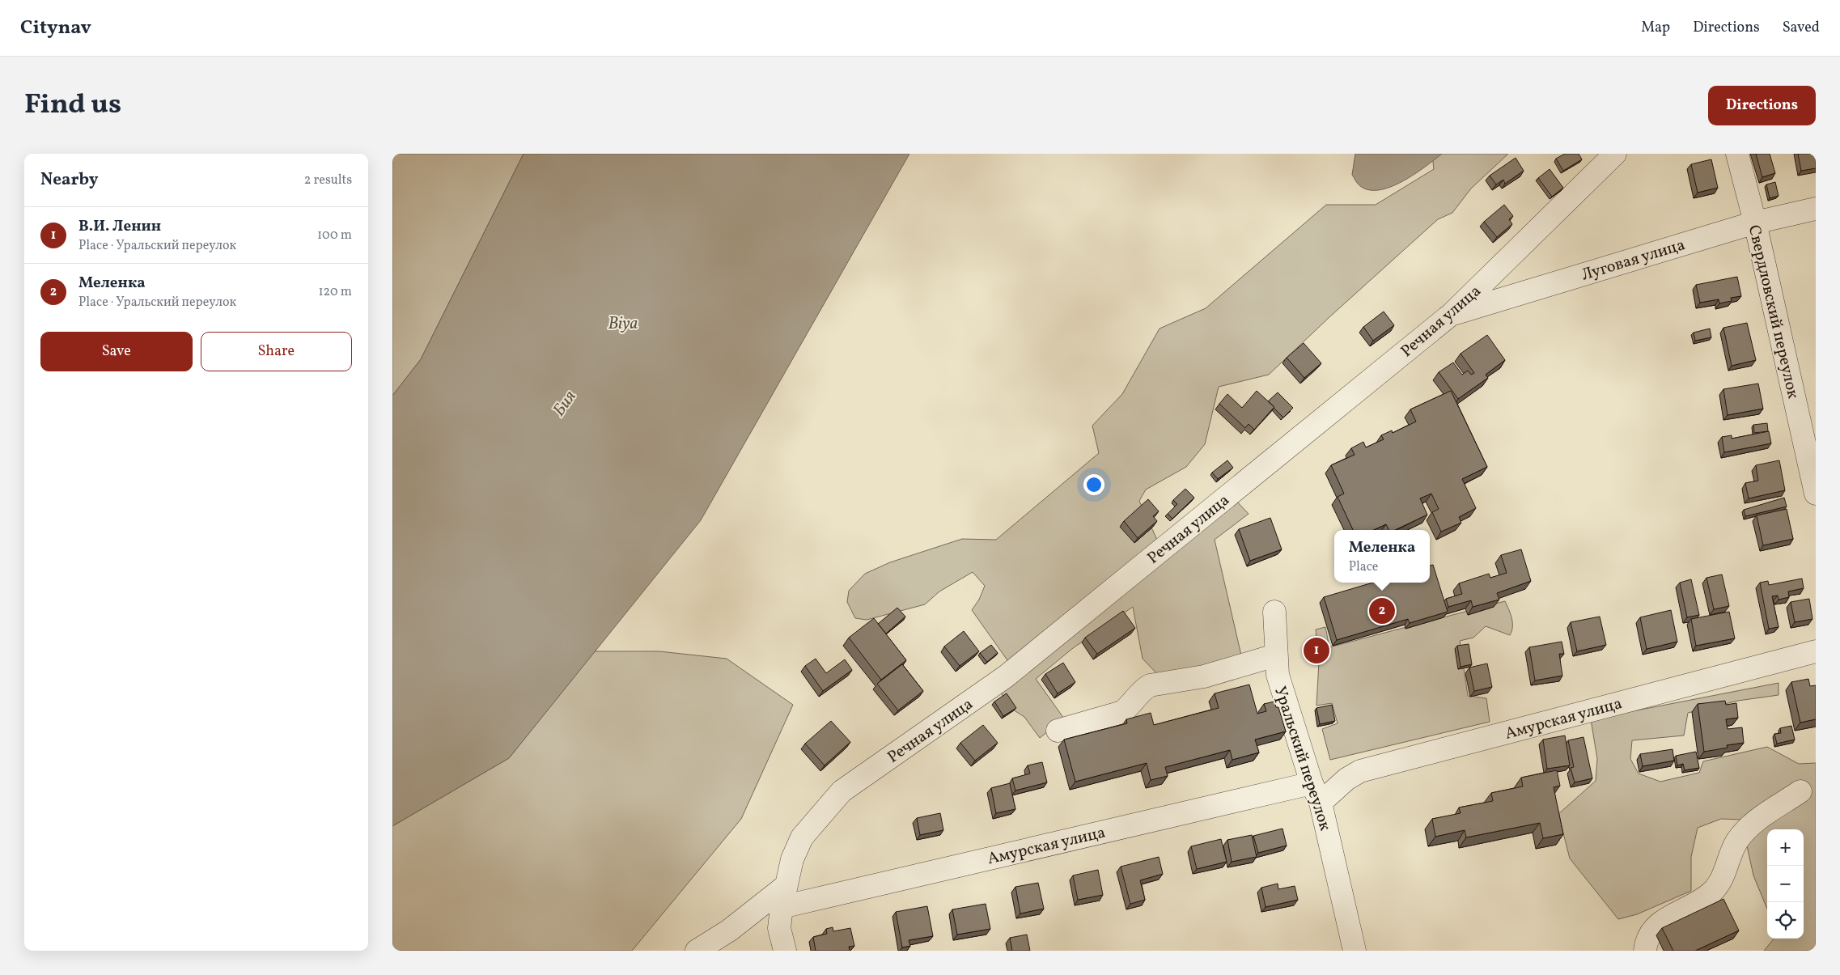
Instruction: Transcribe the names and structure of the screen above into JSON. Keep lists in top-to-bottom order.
{
  "streets": {
    "street": [
      "Луговая улица",
      "Свердловский переулок",
      "Речная улица",
      "Амурская улица",
      "Уральский переулок"
    ]
  },
  "crossings": [
    ["Луговая улица", "Свердловский переулок"],
    ["Луговая улица", "Речная улица"],
    ["Речная улица", "Амурская улица"],
    ["Амурская улица", "Уральский переулок"]
  ],
  "water": ["Biya", "Бия"],
  "page": {
    "header": "Citynav",
    "nav": ["Map", "Directions", "Saved"],
    "title": "Find us",
    "buttons": [
      "Directions",
      ["Save", "Share"]
    ],
    "heading": ["Nearby", "2 results"],
    "list": [
      {
        "mark": "1",
        "name": "В.И. Ленин",
        "note": "Place · Уральский переулок",
        "value": "100 m"
      },
      {
        "mark": "2",
        "name": "Меленка",
        "note": "Place · Уральский переулок",
        "value": "120 m"
      }
    ],
    "popup": ["Меленка", "Place"],
    "pins": ["2", "1"],
    "map_buttons": ["+", "−"]
  }
}
